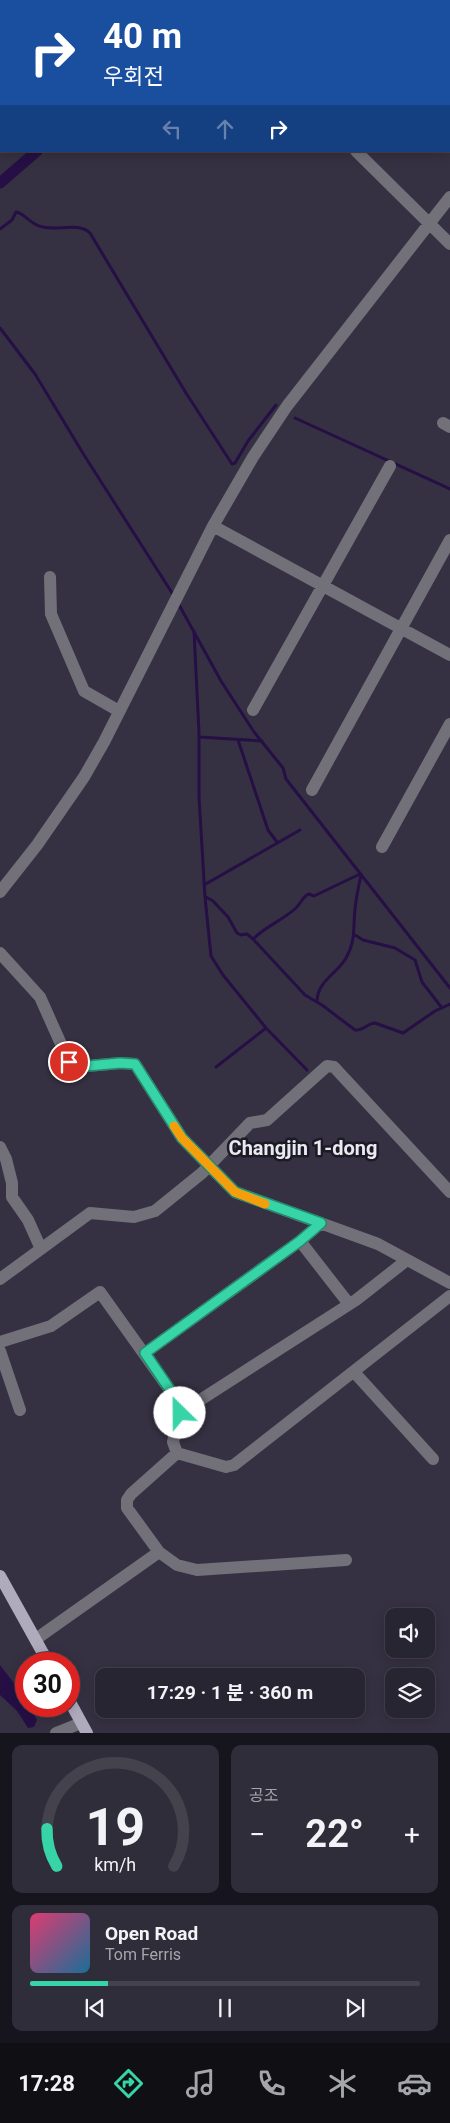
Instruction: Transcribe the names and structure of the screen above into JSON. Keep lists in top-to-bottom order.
{
  "districts": ["Changjin 1-dong"],
  "page": {
    "turn": ["40 m", "우회전"],
    "limit": "30",
    "trip": "17:29 · 1 분 · 360 m",
    "tile": "공조",
    "heat": ["−", "22°", "+"],
    "song": ["Open Road", "Tom Ferris"],
    "tabs": "17:28",
    "gauge": ["19", "km/h"]
  }
}
